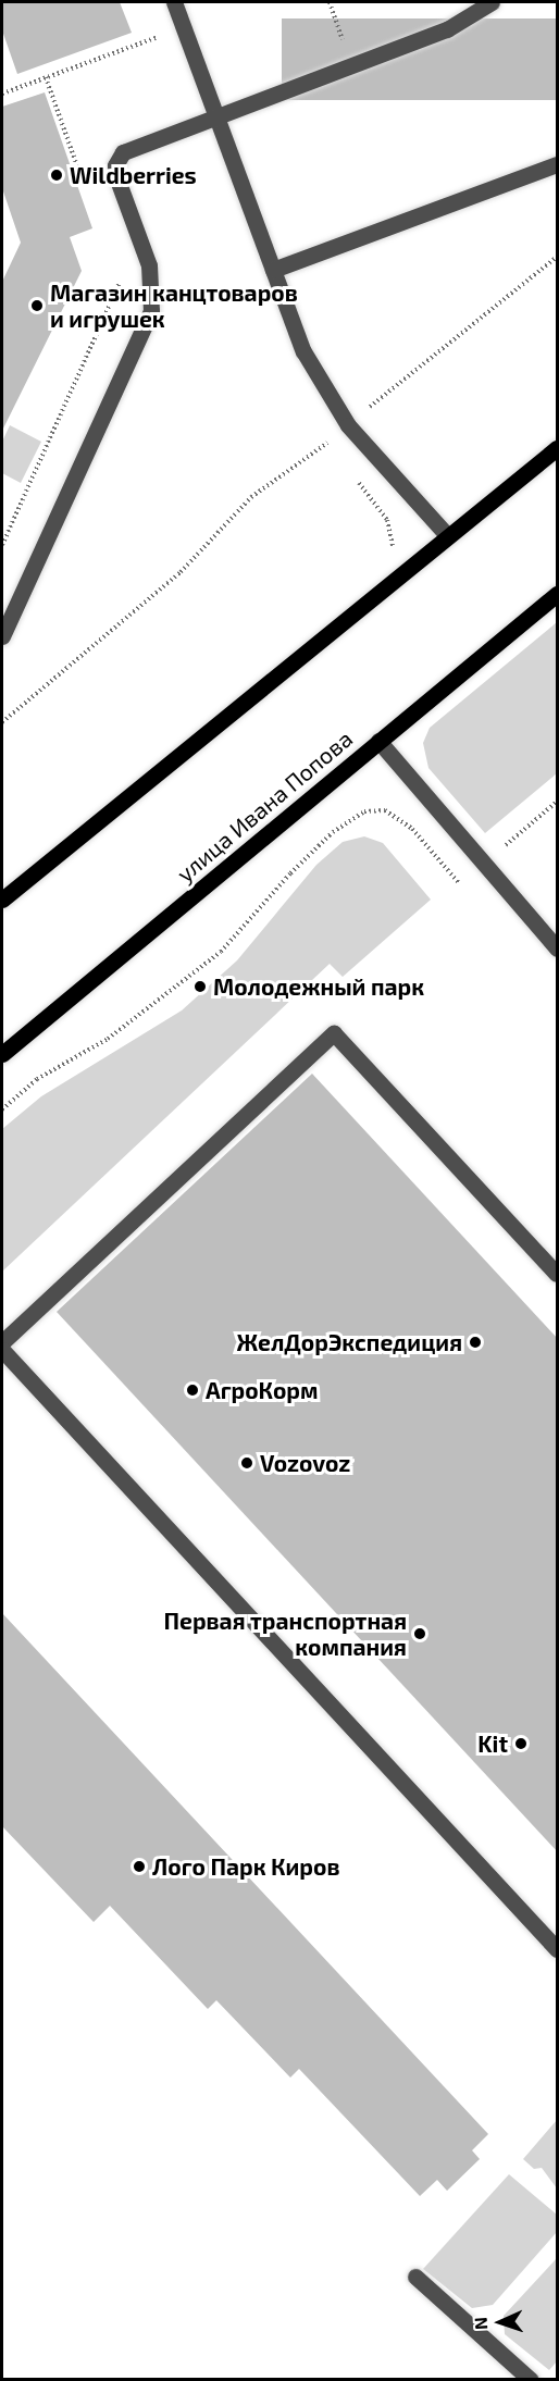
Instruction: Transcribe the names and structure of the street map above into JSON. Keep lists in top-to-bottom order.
{
  "streets": {
    "main road": ["улица Ивана Попова"]
  },
  "places": [
    "Wildberries",
    "Магазин канцтоваров и игрушек",
    "Молодежный парк",
    "ЖелДорЭкспедиция",
    "АгроКорм",
    "Vozovoz",
    "Первая транспортная компания",
    "Kit",
    "Лого Парк Киров"
  ],
  "north": "left"
}
